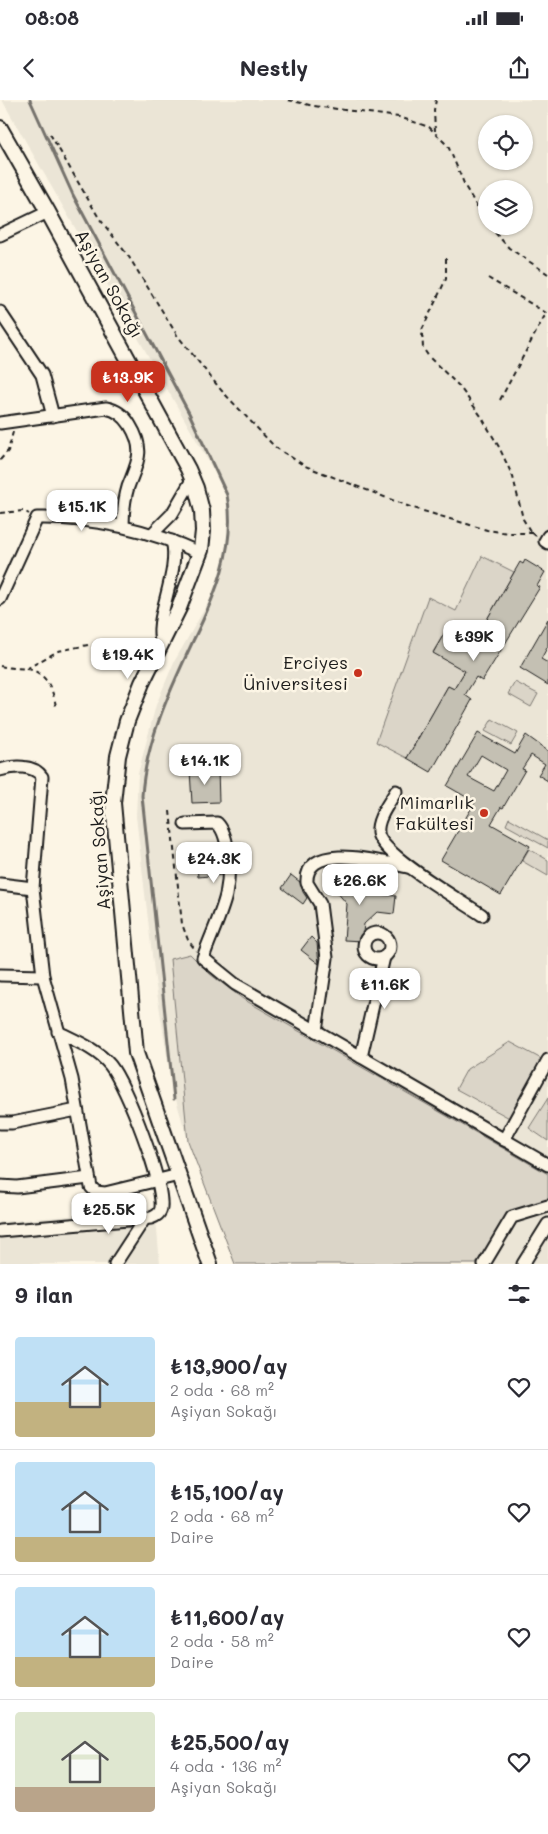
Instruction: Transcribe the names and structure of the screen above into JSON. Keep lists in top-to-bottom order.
{
  "streets": {
    "street": ["Aşiyan Sokağı"]
  },
  "places": ["Erciyes Üniversitesi", "Mimarlık Fakültesi"],
  "page": {
    "status": "08:08",
    "header": "Nestly",
    "price": [
      "₺13.9K",
      "₺15.1K",
      "₺39K",
      "₺19.4K",
      "₺14.1K",
      "₺24.3K",
      "₺26.6K",
      "₺11.6K",
      "₺25.5K"
    ],
    "heading": "9 ilan",
    "list": [
      {
        "name": "₺13,900/ay",
        "note": "2 oda · 68 m² · Aşiyan Sokağı"
      },
      {
        "name": "₺15,100/ay",
        "note": "2 oda · 68 m² · Daire"
      },
      {
        "name": "₺11,600/ay",
        "note": "2 oda · 58 m² · Daire"
      },
      {
        "name": "₺25,500/ay",
        "note": "4 oda · 136 m² · Aşiyan Sokağı"
      }
    ]
  }
}
